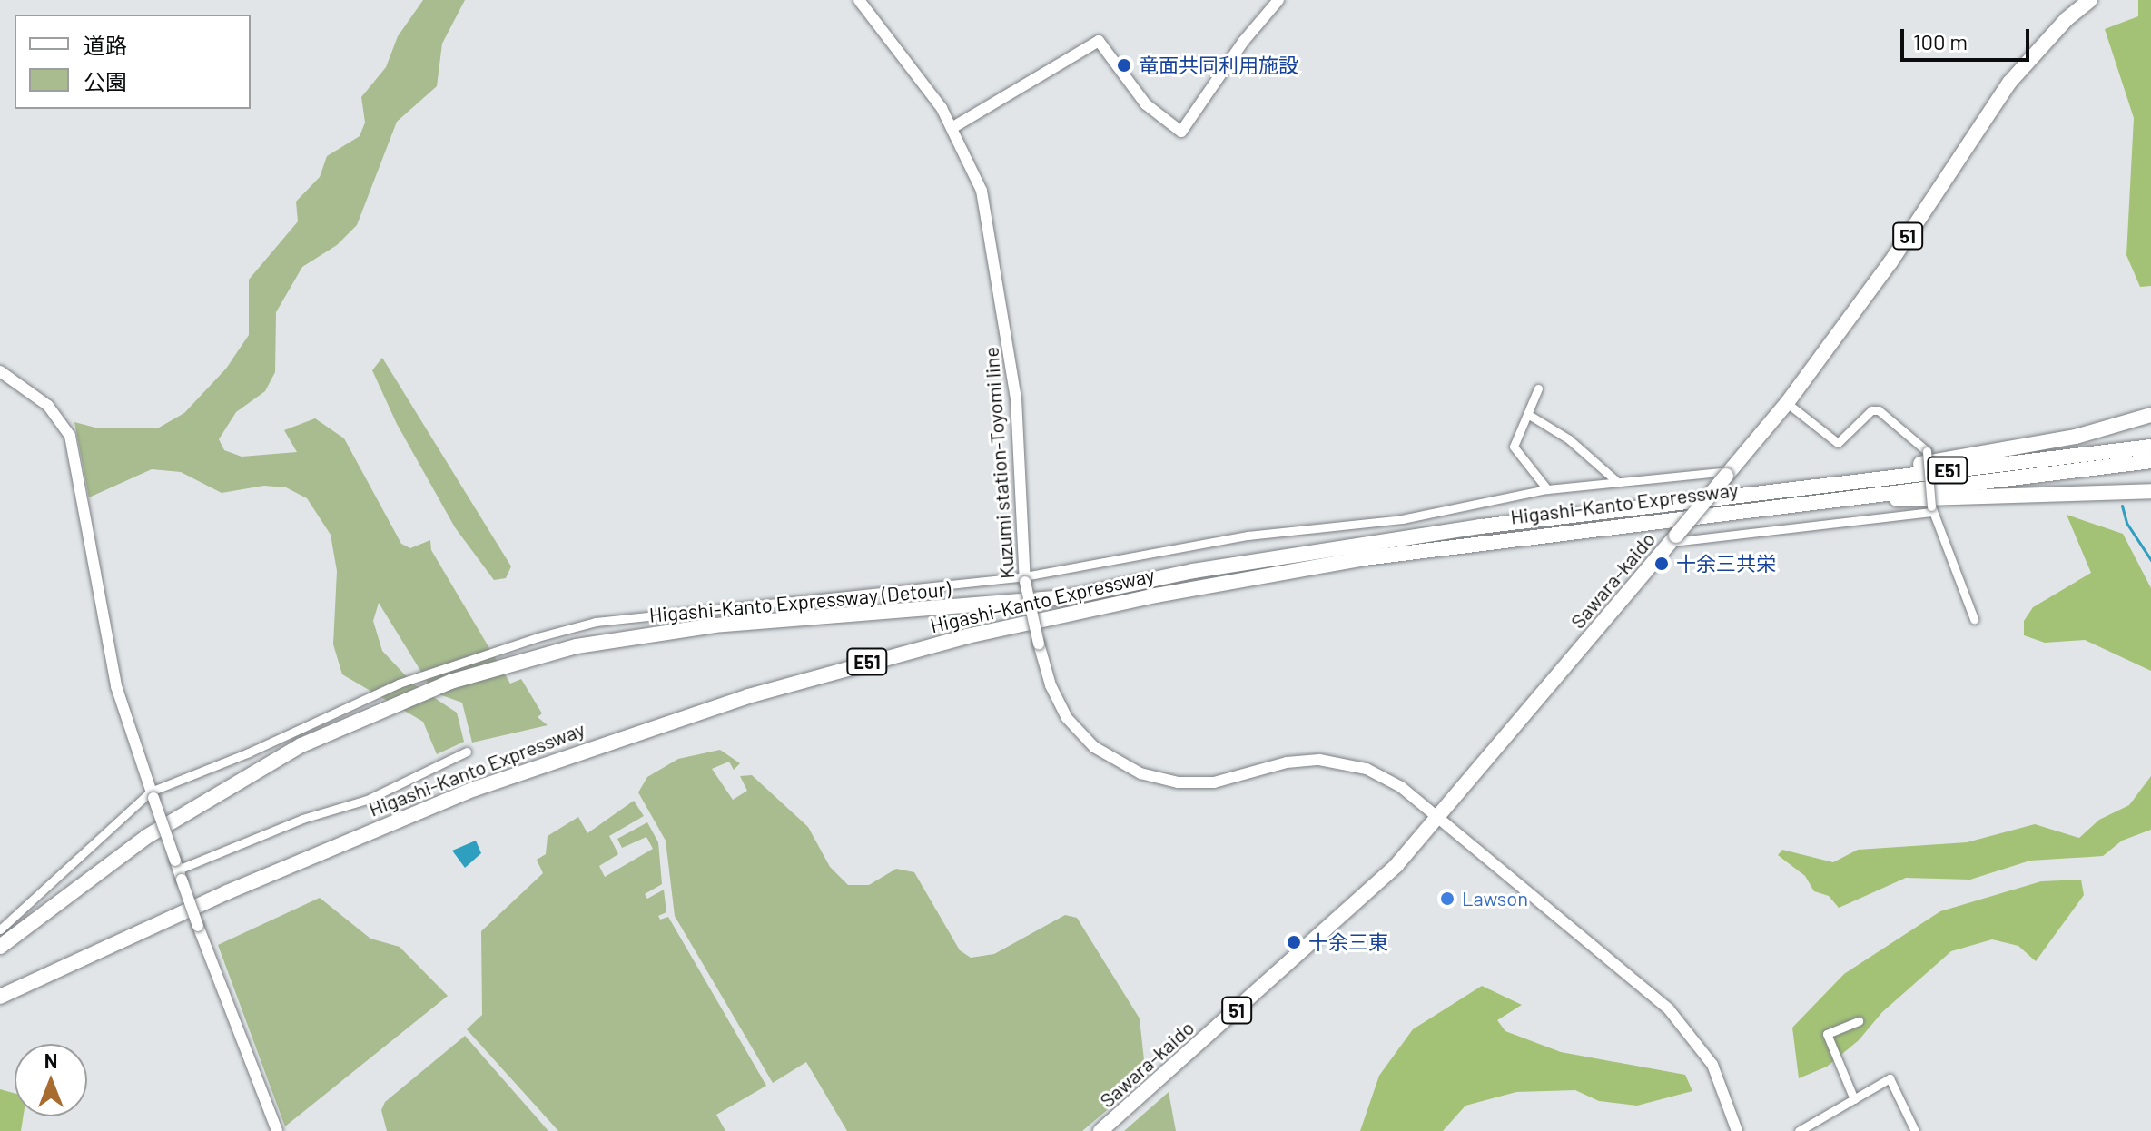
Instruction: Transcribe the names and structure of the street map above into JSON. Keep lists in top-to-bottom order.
{
  "streets": {
    "highway": [
      "51",
      "E51",
      "Higashi-Kanto Expressway",
      "Sawara-kaido",
      "Higashi-Kanto Expressway (Detour)"
    ],
    "street": ["Kuzumi station-Toyomi line"]
  },
  "crossings": [
    ["Kuzumi station-Toyomi line", "Sawara-kaido"],
    ["Higashi-Kanto Expressway", "Higashi-Kanto Expressway (Detour)"]
  ],
  "places": [
    "竜面共同利用施設",
    "十余三共栄",
    "Lawson",
    "十余三東"
  ],
  "legend": ["道路", "公園"],
  "scale_bar": "100 m",
  "north": "top"
}
